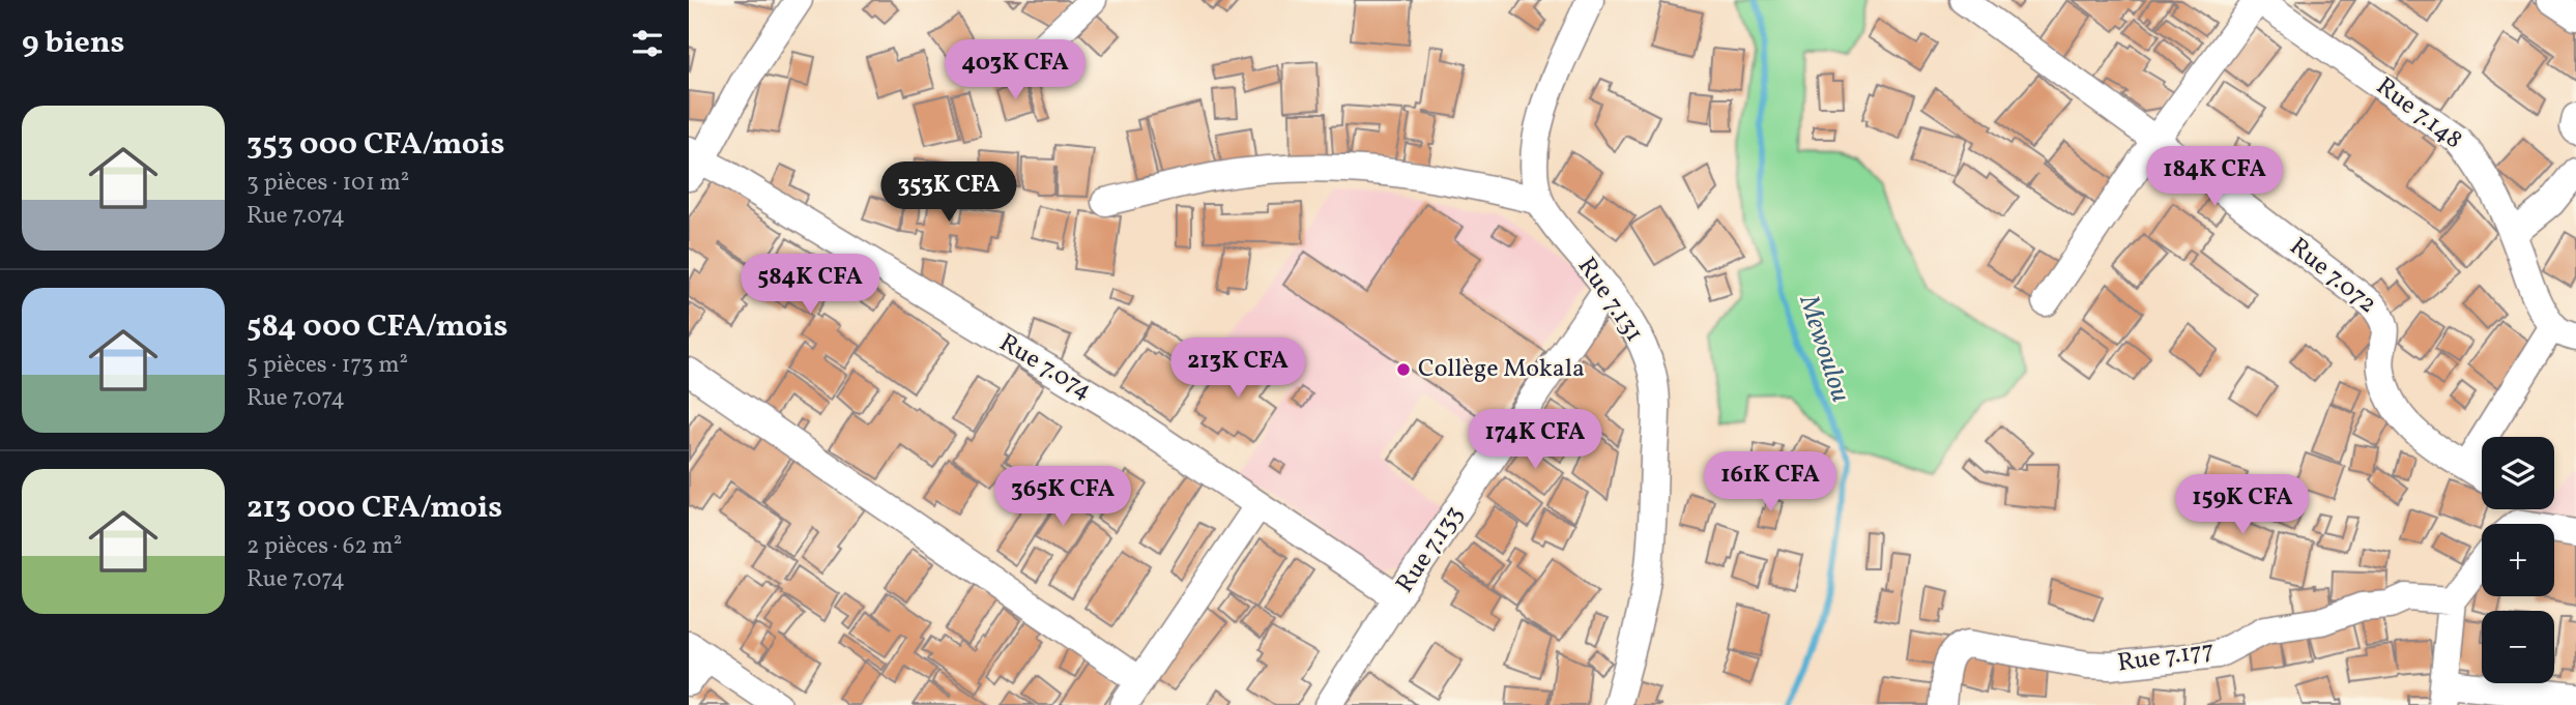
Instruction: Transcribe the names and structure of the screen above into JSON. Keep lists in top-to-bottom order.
{
  "streets": {
    "street": [
      "Rue 7.148",
      "Rue 7.072",
      "Rue 7.131",
      "Rue 7.074",
      "Rue 7.133",
      "Rue 7.177"
    ]
  },
  "crossings": [
    ["Rue 7.131", "Rue 7.133"],
    ["Rue 7.074", "Rue 7.133"]
  ],
  "water": ["Mewoulou"],
  "places": ["Collège Mokala"],
  "page": {
    "heading": "9 biens",
    "price": [
      "403K CFA",
      "184K CFA",
      "353K CFA",
      "584K CFA",
      "213K CFA",
      "174K CFA",
      "161K CFA",
      "365K CFA",
      "159K CFA"
    ],
    "list": [
      {
        "name": "353 000 CFA/mois",
        "note": "3 pièces · 101 m² · Rue 7.074"
      },
      {
        "name": "584 000 CFA/mois",
        "note": "5 pièces · 173 m² · Rue 7.074"
      },
      {
        "name": "213 000 CFA/mois",
        "note": "2 pièces · 62 m² · Rue 7.074"
      }
    ],
    "map_buttons": ["+", "−"]
  }
}
